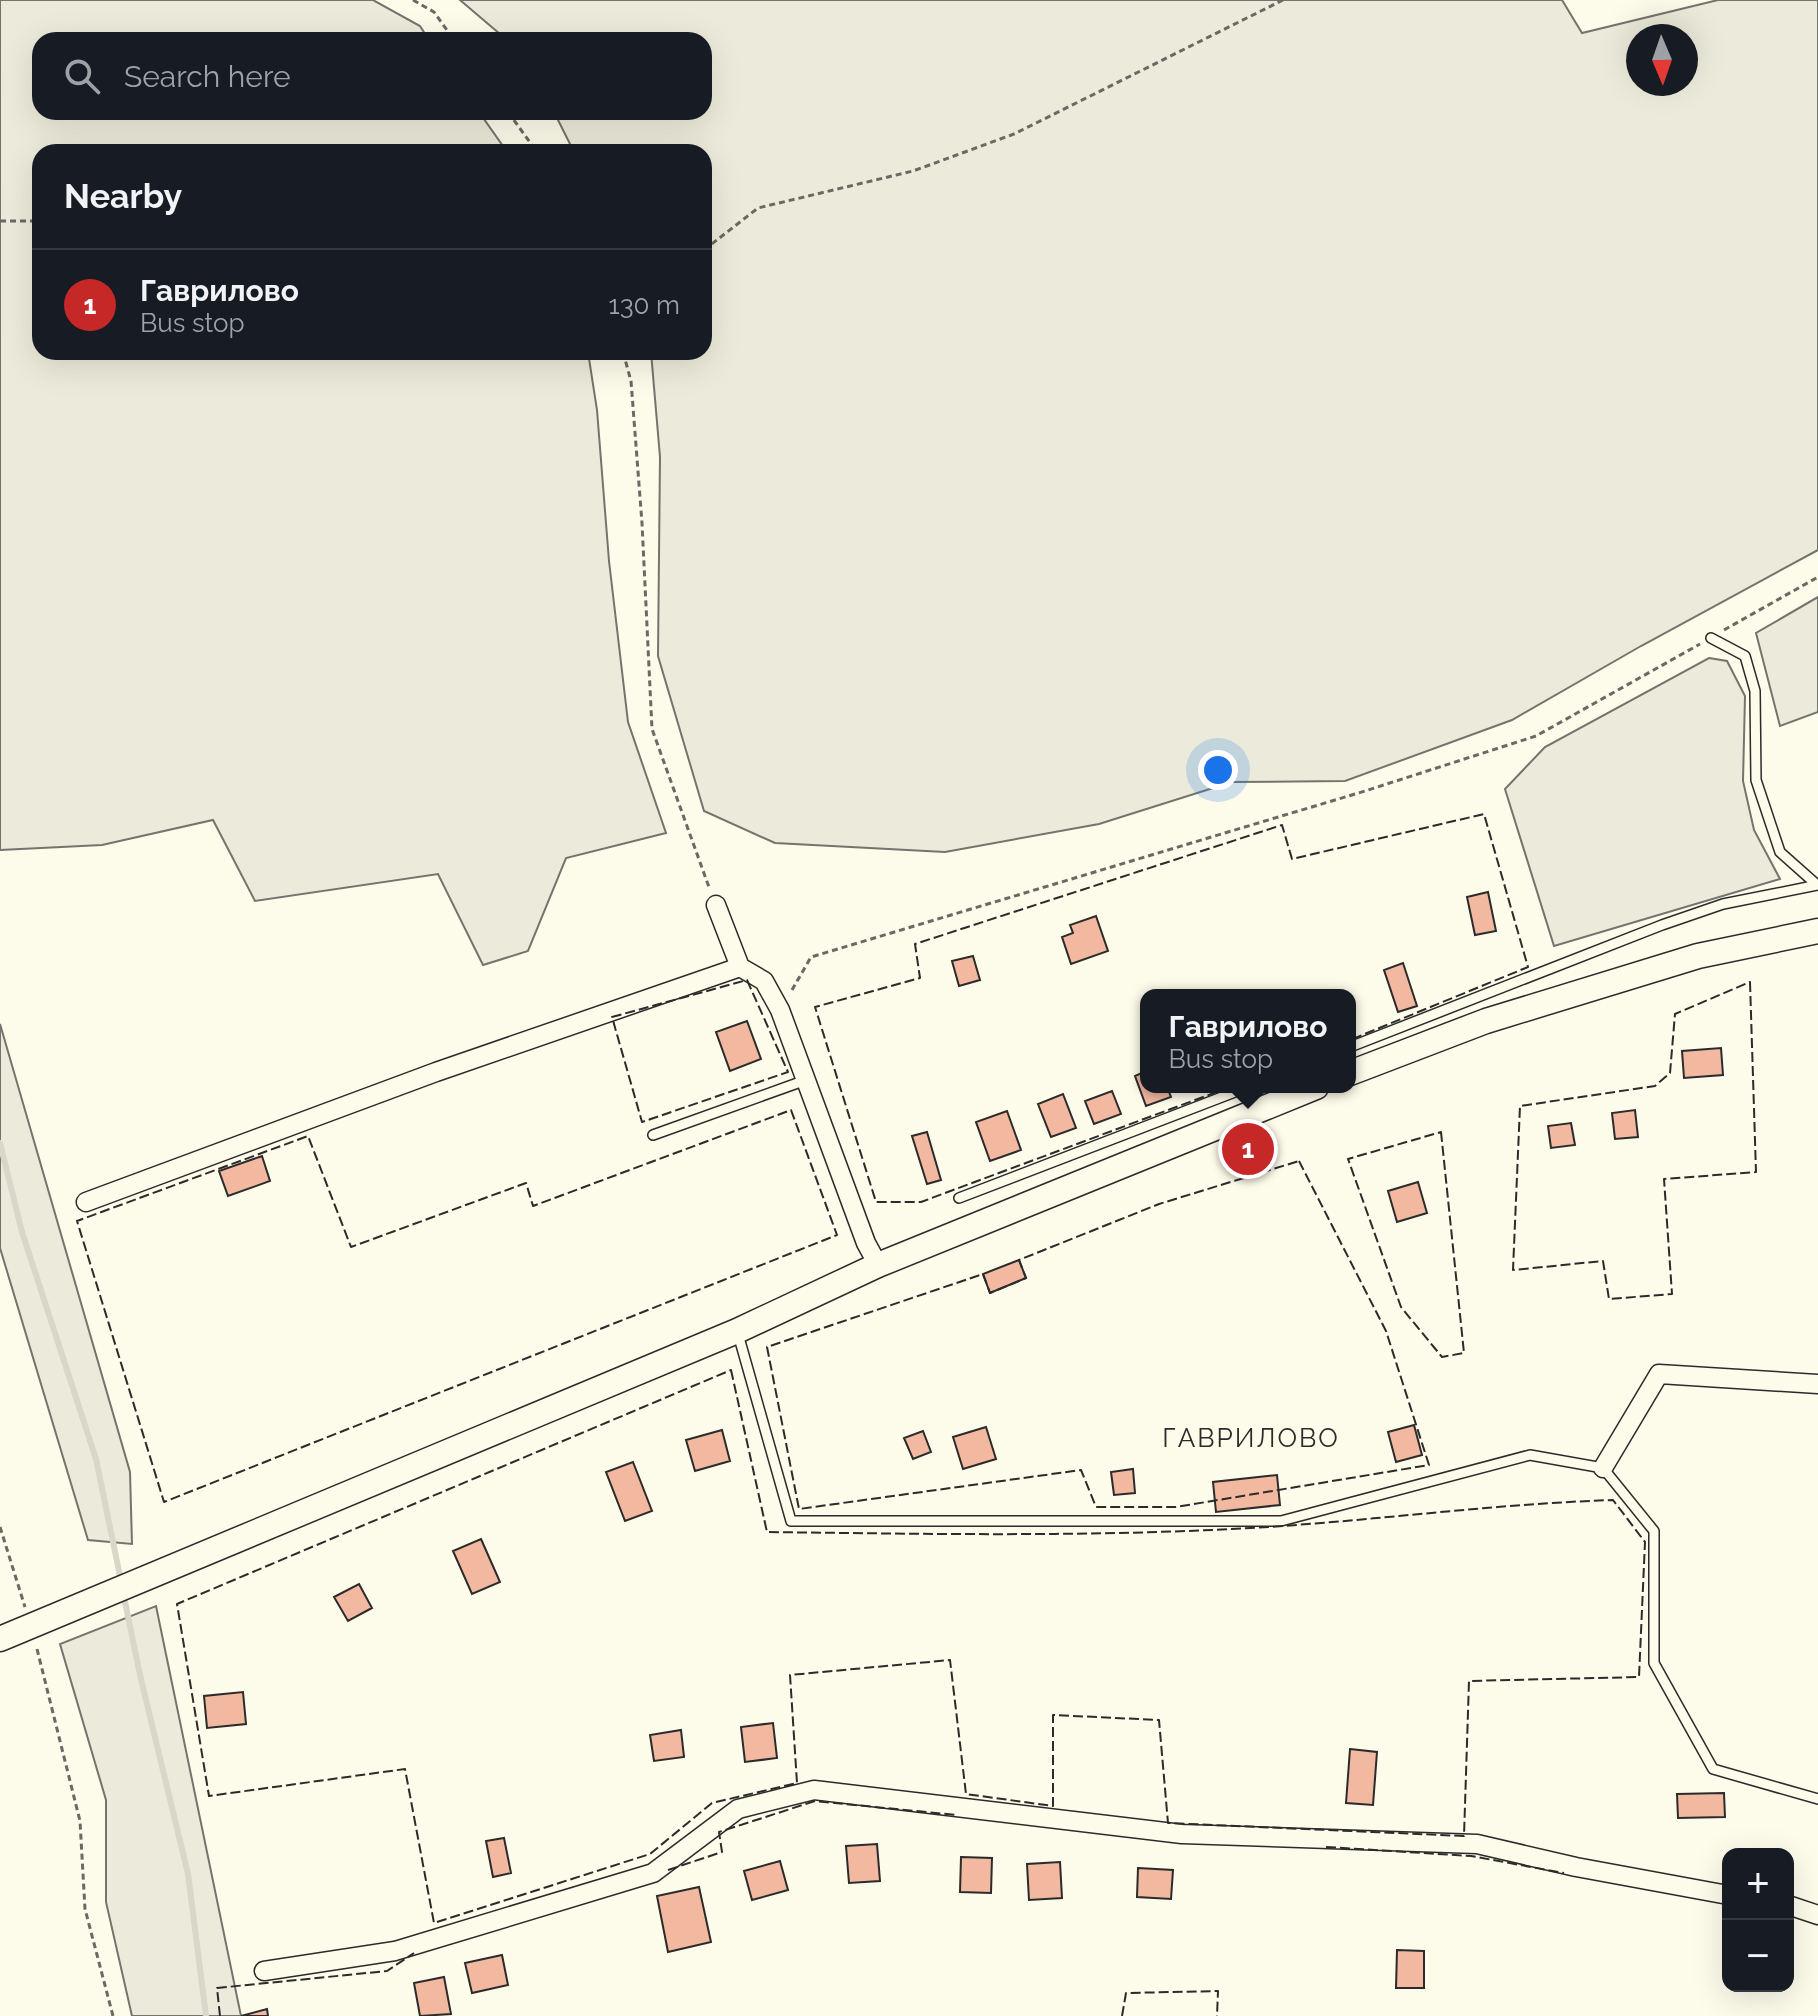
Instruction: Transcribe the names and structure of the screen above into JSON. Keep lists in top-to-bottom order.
{
  "districts": ["ГАВРИЛОВО"],
  "north": "bottom",
  "page": {
    "search": "Search here",
    "heading": "Nearby",
    "list": [
      {
        "mark": "1",
        "name": "Гаврилово",
        "note": "Bus stop",
        "value": "130 m"
      }
    ],
    "popup": ["Гаврилово", "Bus stop"],
    "pins": "1",
    "map_buttons": ["+", "−"]
  }
}
